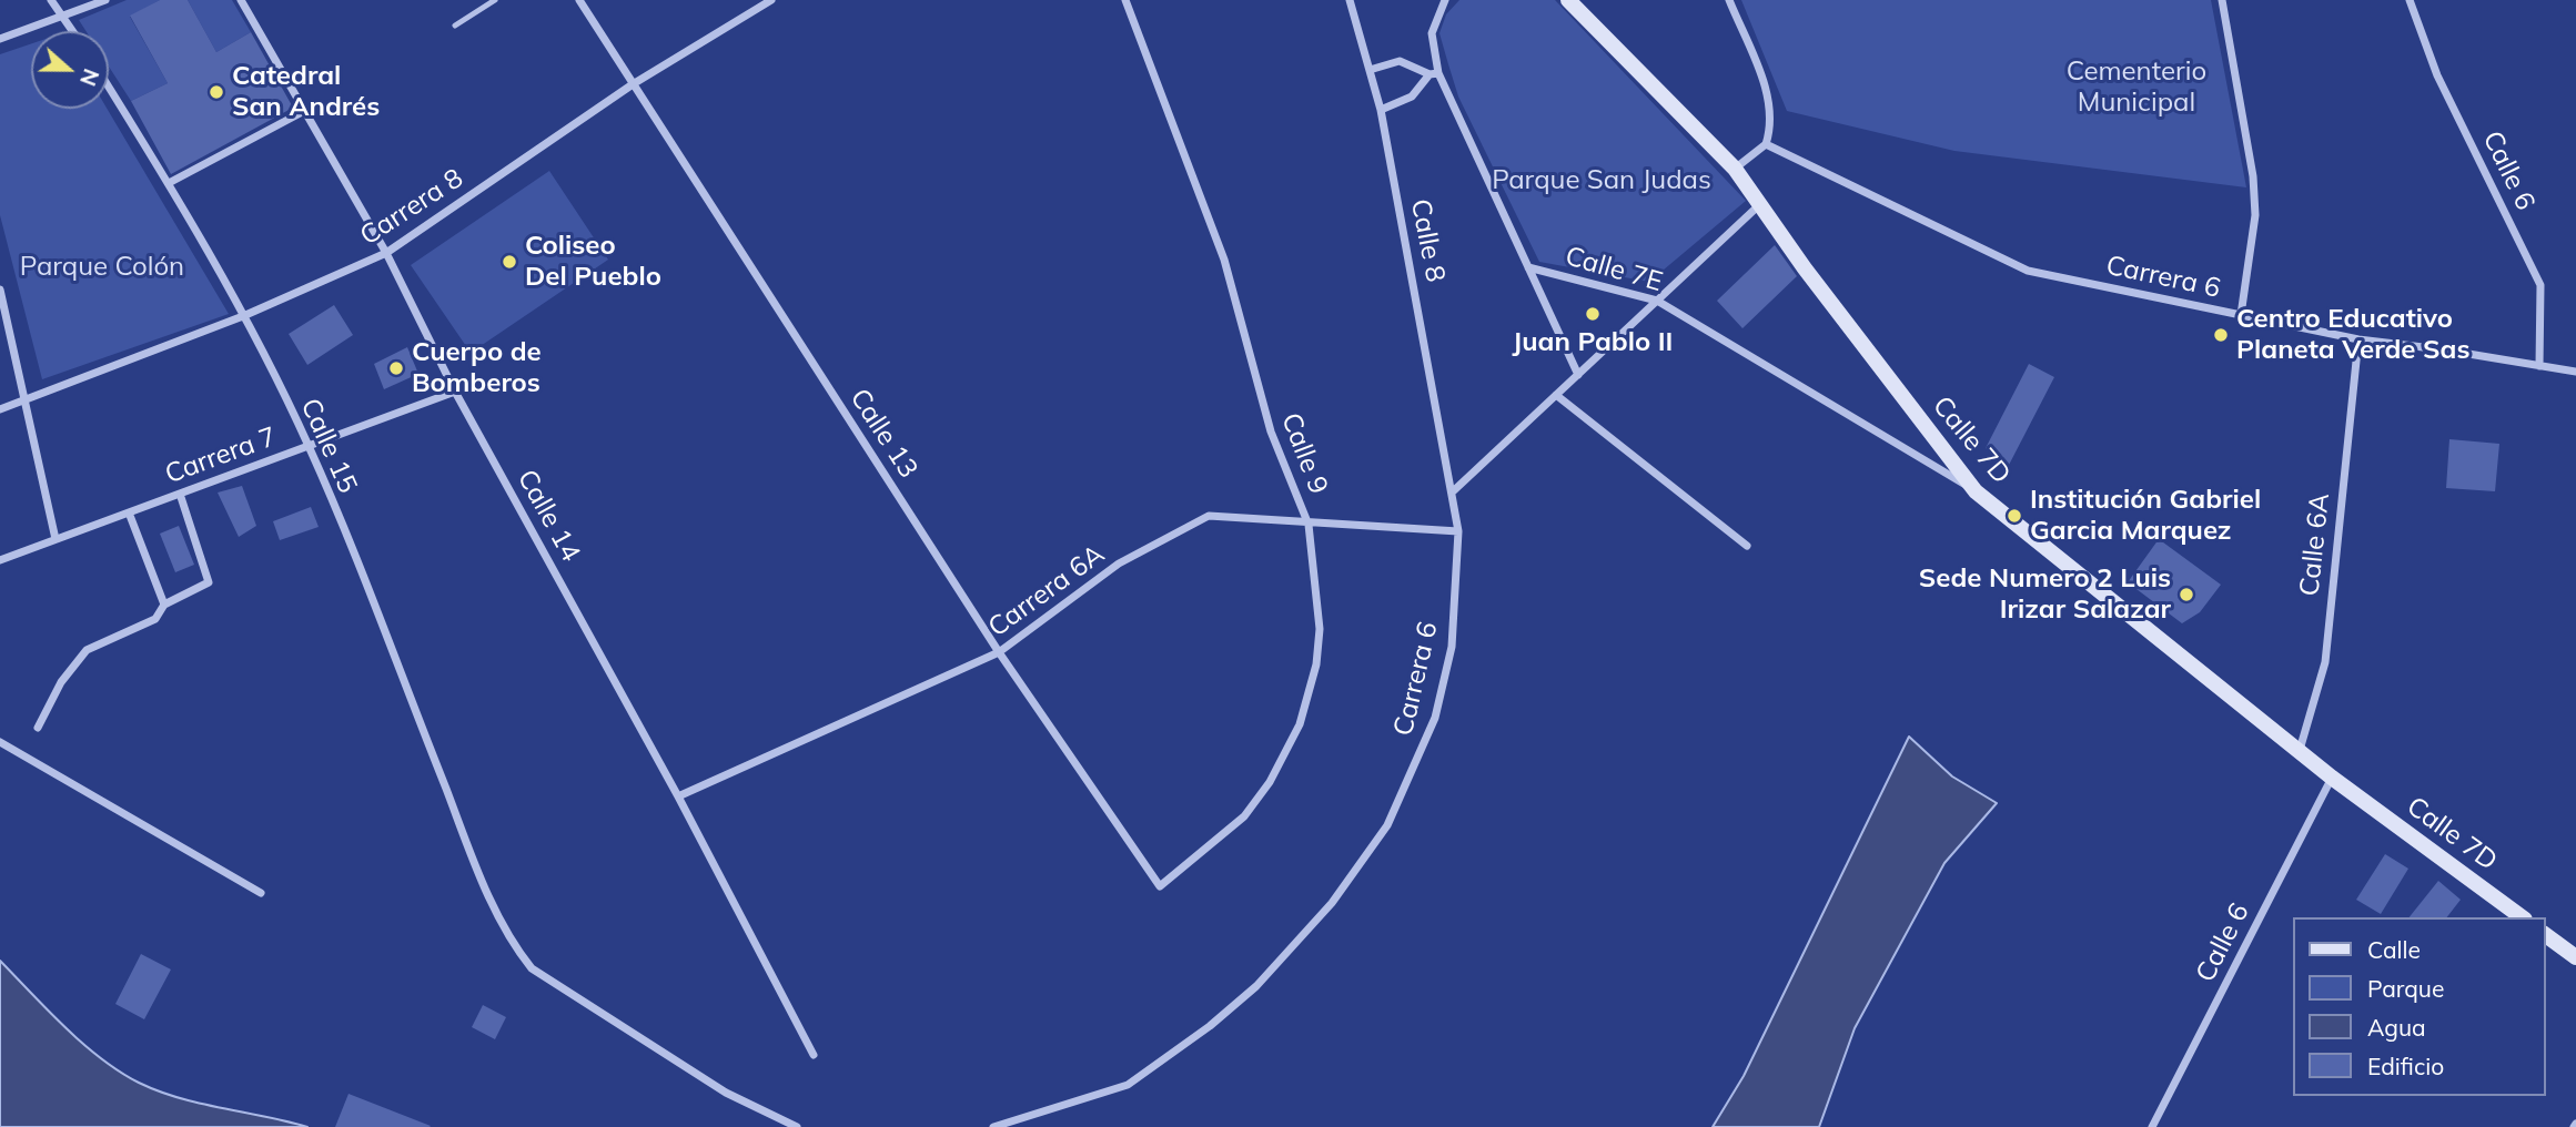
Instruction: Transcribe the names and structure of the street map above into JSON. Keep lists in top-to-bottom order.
{
  "streets": {
    "main road": ["Calle 7D"],
    "street": [
      "Calle 6",
      "Carrera 8",
      "Calle 8",
      "Calle 7E",
      "Carrera 6",
      "Calle 13",
      "Calle 15",
      "Calle 9",
      "Carrera 7",
      "Calle 14",
      "Calle 6A",
      "Carrera 6A"
    ]
  },
  "crossings": [
    ["Calle 6", "Carrera 6"],
    ["Calle 6", "Calle 7D"],
    ["Carrera 8", "Calle 13"],
    ["Carrera 8", "Calle 15"],
    ["Carrera 8", "Calle 14"],
    ["Calle 8", "Carrera 6"],
    ["Calle 7E", "Calle 7D"],
    ["Carrera 6", "Calle 6A"],
    ["Carrera 6", "Carrera 6A"],
    ["Calle 13", "Calle 9"],
    ["Calle 13", "Carrera 6A"],
    ["Calle 7D", "Calle 6A"],
    ["Calle 15", "Carrera 7"],
    ["Calle 9", "Carrera 6A"],
    ["Carrera 7", "Calle 14"],
    ["Calle 14", "Carrera 6A"]
  ],
  "parks": ["Cementerio Municipal", "Parque San Judas", "Parque Colón"],
  "places": [
    "Catedral San Andrés",
    "Coliseo Del Pueblo",
    "Juan Pablo II",
    "Centro Educativo Planeta Verde Sas",
    "Cuerpo de Bomberos",
    "Institución Gabriel Garcia Marquez",
    "Sede Numero 2 Luis Irizar Salazar"
  ],
  "legend": [
    "Calle",
    "Parque",
    "Agua",
    "Edificio"
  ],
  "north": "right"
}
